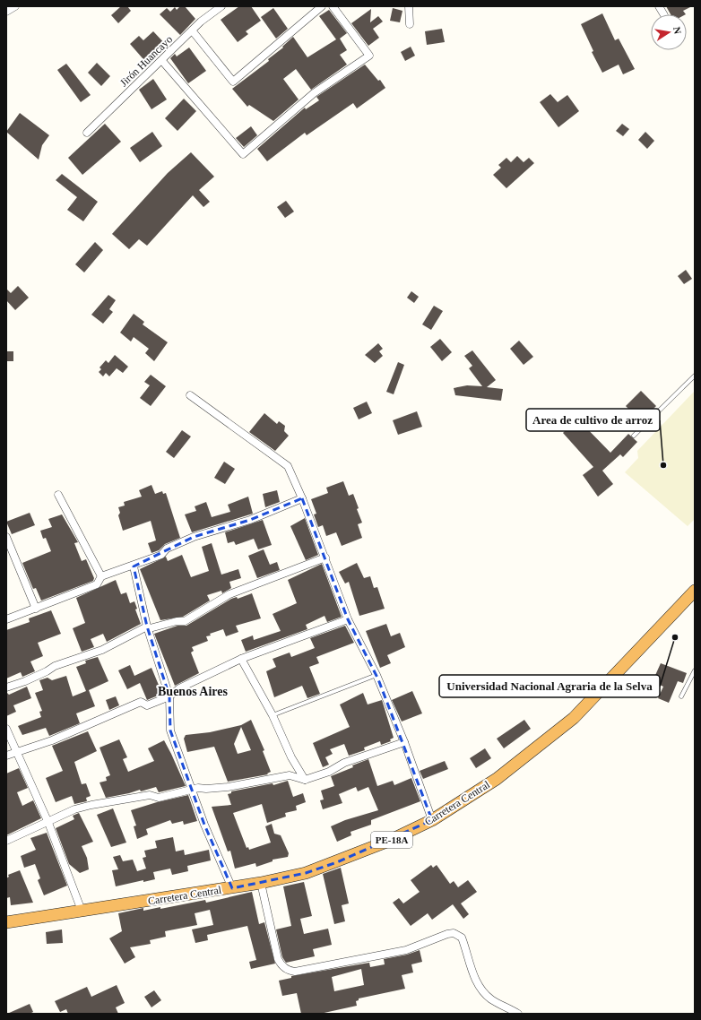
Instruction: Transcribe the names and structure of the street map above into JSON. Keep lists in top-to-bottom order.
{
  "streets": {
    "highway": ["Carretera Central", "PE-18A"],
    "street": ["Jirón Huancayo"]
  },
  "districts": ["Buenos Aires"],
  "places": ["Area de cultivo de arroz", "Universidad Nacional Agraria de la Selva"],
  "north": "right"
}
